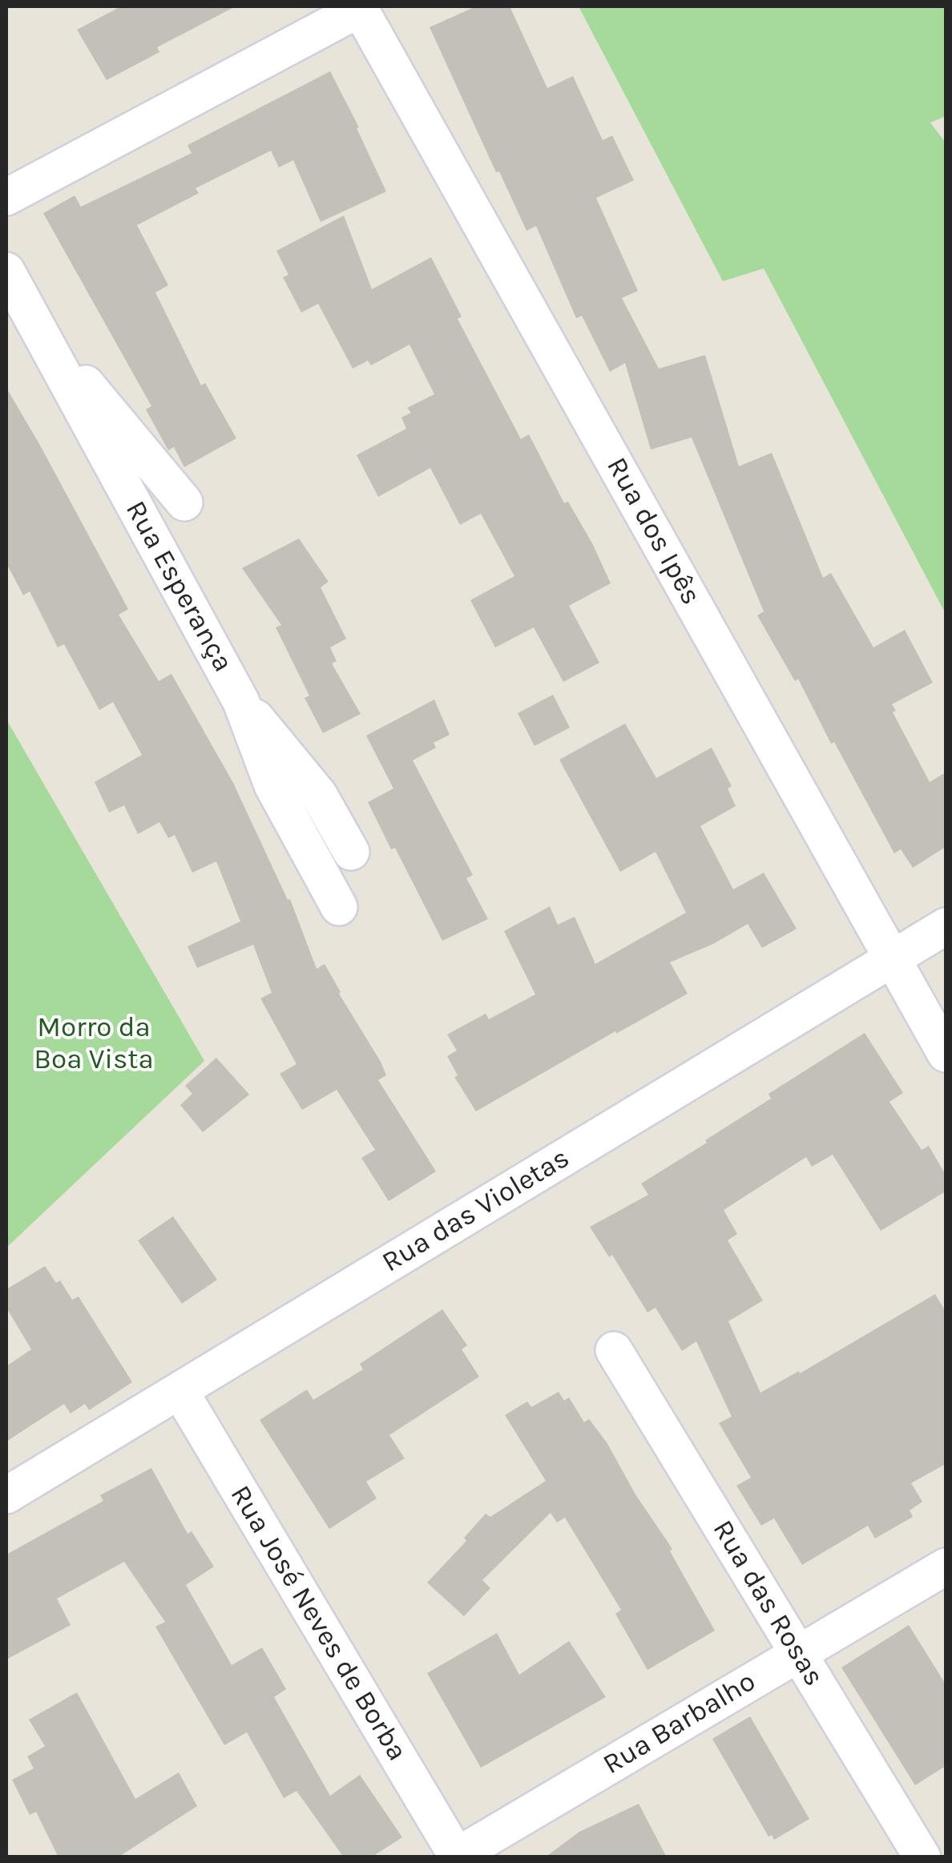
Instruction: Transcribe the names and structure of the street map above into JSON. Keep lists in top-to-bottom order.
{
  "streets": {
    "street": [
      "Rua dos Ipês",
      "Rua Esperança",
      "Rua das Violetas",
      "Rua das Rosas",
      "Rua José Neves de Borba",
      "Rua Barbalho"
    ]
  },
  "crossings": [
    ["Rua dos Ipês", "Rua das Violetas"],
    ["Rua das Violetas", "Rua José Neves de Borba"],
    ["Rua das Rosas", "Rua Barbalho"],
    ["Rua José Neves de Borba", "Rua Barbalho"]
  ],
  "parks": ["Morro da Boa Vista"]
}
